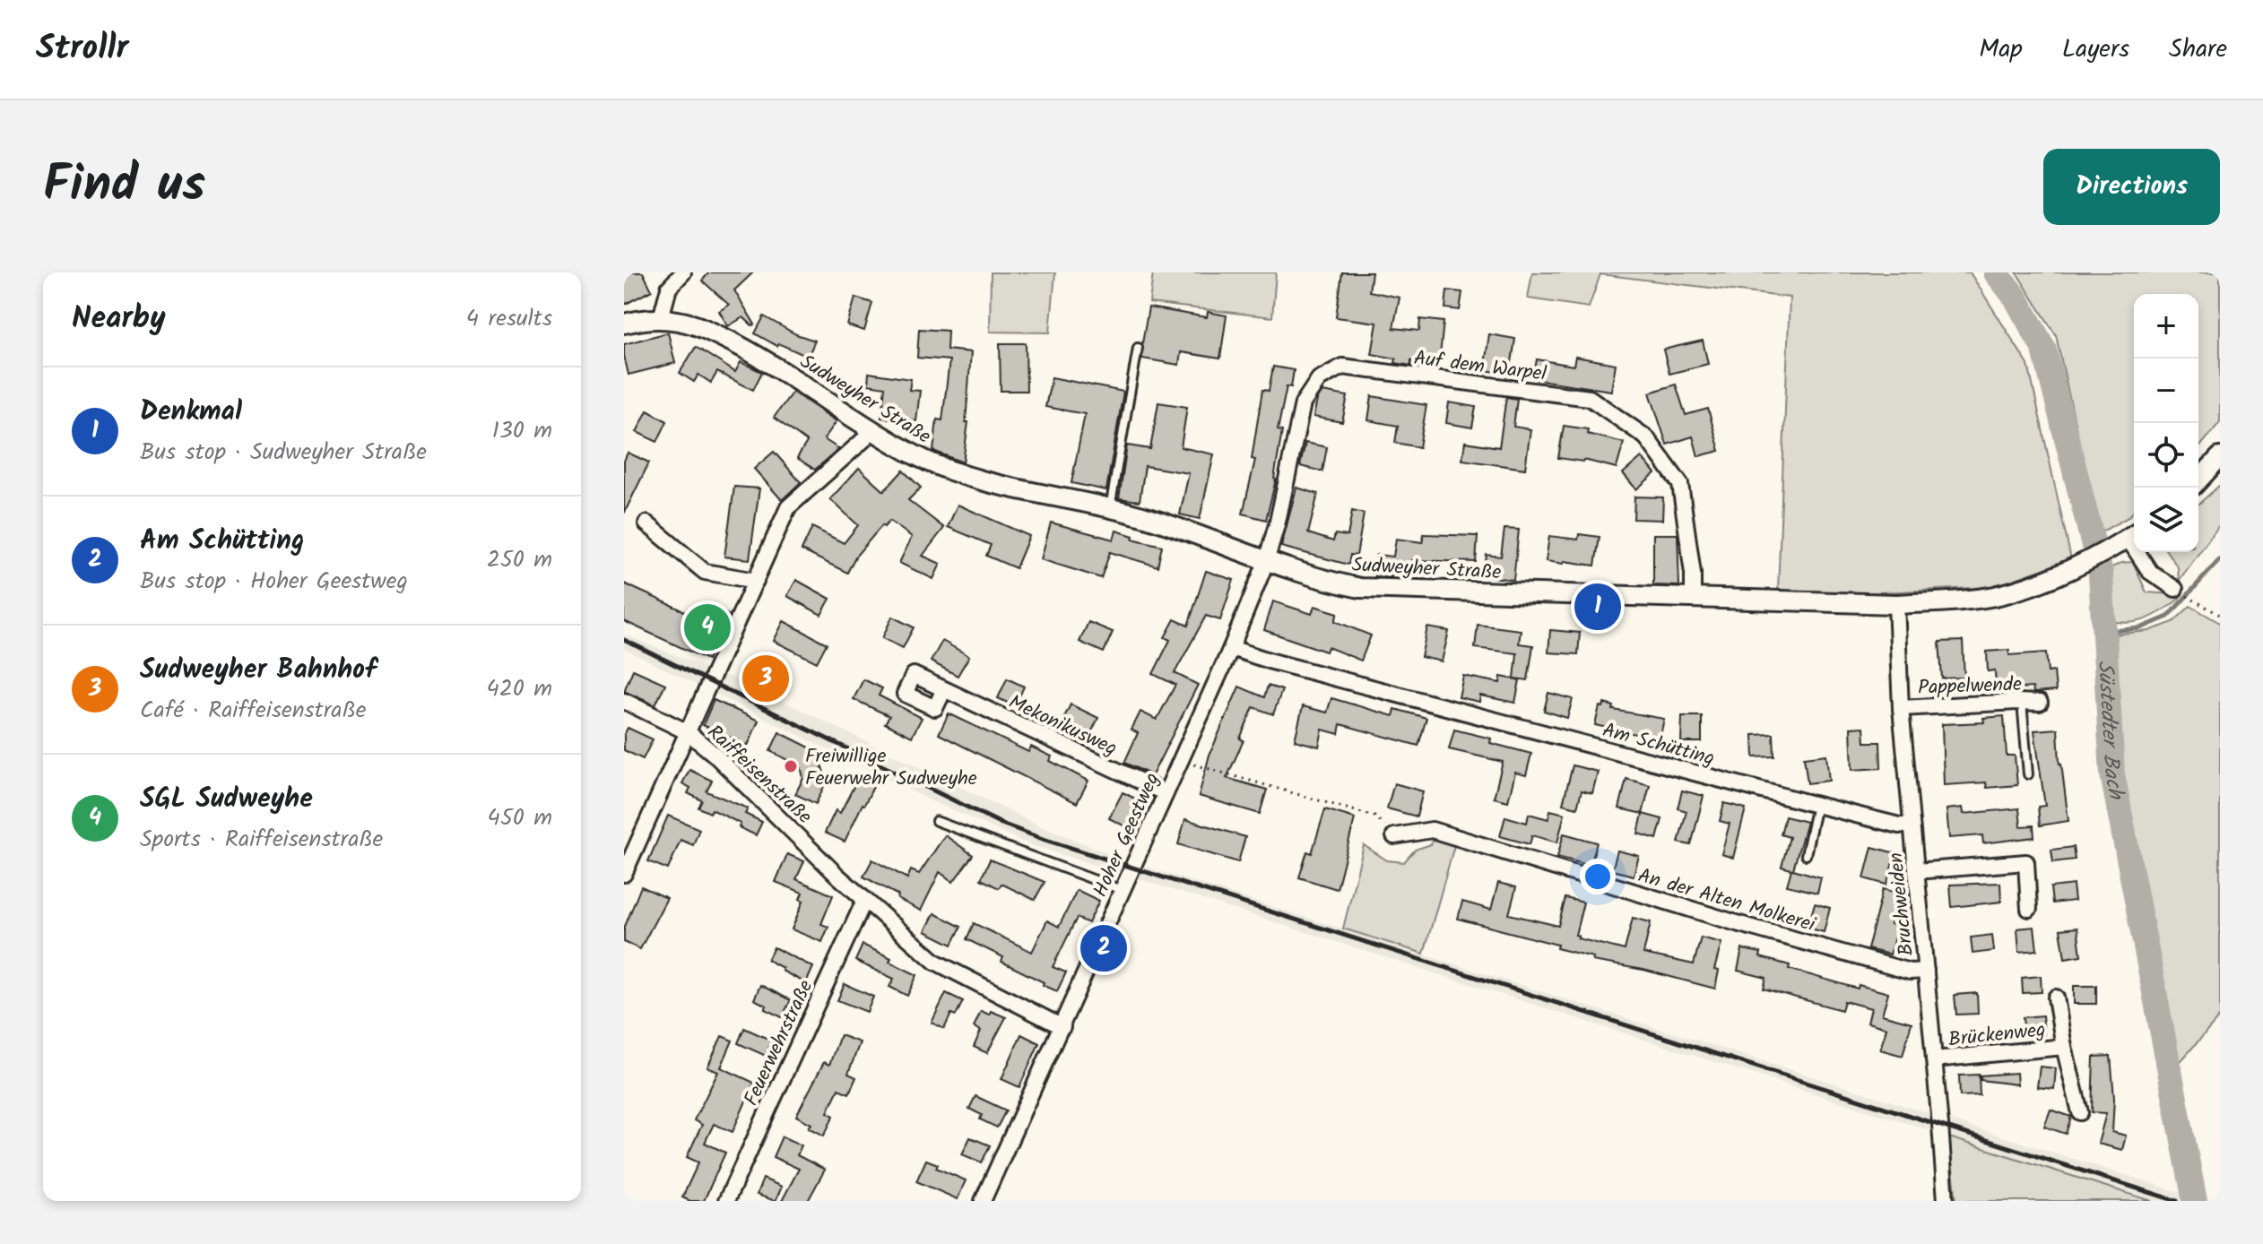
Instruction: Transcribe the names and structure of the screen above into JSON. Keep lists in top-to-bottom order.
{
  "streets": {
    "street": [
      "Auf dem Warpel",
      "Sudweyher Straße",
      "Pappelwende",
      "Mekonikusweg",
      "Am Schütting",
      "Raiffeisenstraße",
      "Hoher Geestweg",
      "An der Alten Molkerei",
      "Bruchweiden",
      "Brückenweg",
      "Feuerwehrstraße"
    ]
  },
  "crossings": [
    ["Auf dem Warpel", "Sudweyher Straße"],
    ["Auf dem Warpel", "Hoher Geestweg"],
    ["Sudweyher Straße", "Raiffeisenstraße"],
    ["Sudweyher Straße", "Hoher Geestweg"],
    ["Sudweyher Straße", "Bruchweiden"],
    ["Pappelwende", "Bruchweiden"],
    ["Mekonikusweg", "Hoher Geestweg"],
    ["Am Schütting", "Hoher Geestweg"],
    ["Am Schütting", "Bruchweiden"],
    ["Raiffeisenstraße", "Hoher Geestweg"],
    ["Raiffeisenstraße", "Feuerwehrstraße"],
    ["An der Alten Molkerei", "Bruchweiden"],
    ["Bruchweiden", "Brückenweg"]
  ],
  "water": ["Süstedter Bach"],
  "places": ["Freiwillige Feuerwehr Sudweyhe"],
  "page": {
    "header": "Strollr",
    "nav": ["Map", "Layers", "Share"],
    "title": "Find us",
    "buttons": "Directions",
    "heading": ["Nearby", "4 results"],
    "map_buttons": ["+", "−"],
    "list": [
      {
        "mark": "1",
        "name": "Denkmal",
        "note": "Bus stop · Sudweyher Straße",
        "value": "130 m"
      },
      {
        "mark": "2",
        "name": "Am Schütting",
        "note": "Bus stop · Hoher Geestweg",
        "value": "250 m"
      },
      {
        "mark": "3",
        "name": "Sudweyher Bahnhof",
        "note": "Café · Raiffeisenstraße",
        "value": "420 m"
      },
      {
        "mark": "4",
        "name": "SGL Sudweyhe",
        "note": "Sports · Raiffeisenstraße",
        "value": "450 m"
      }
    ],
    "pins": [
      "1",
      "4",
      "3",
      "2"
    ]
  }
}
